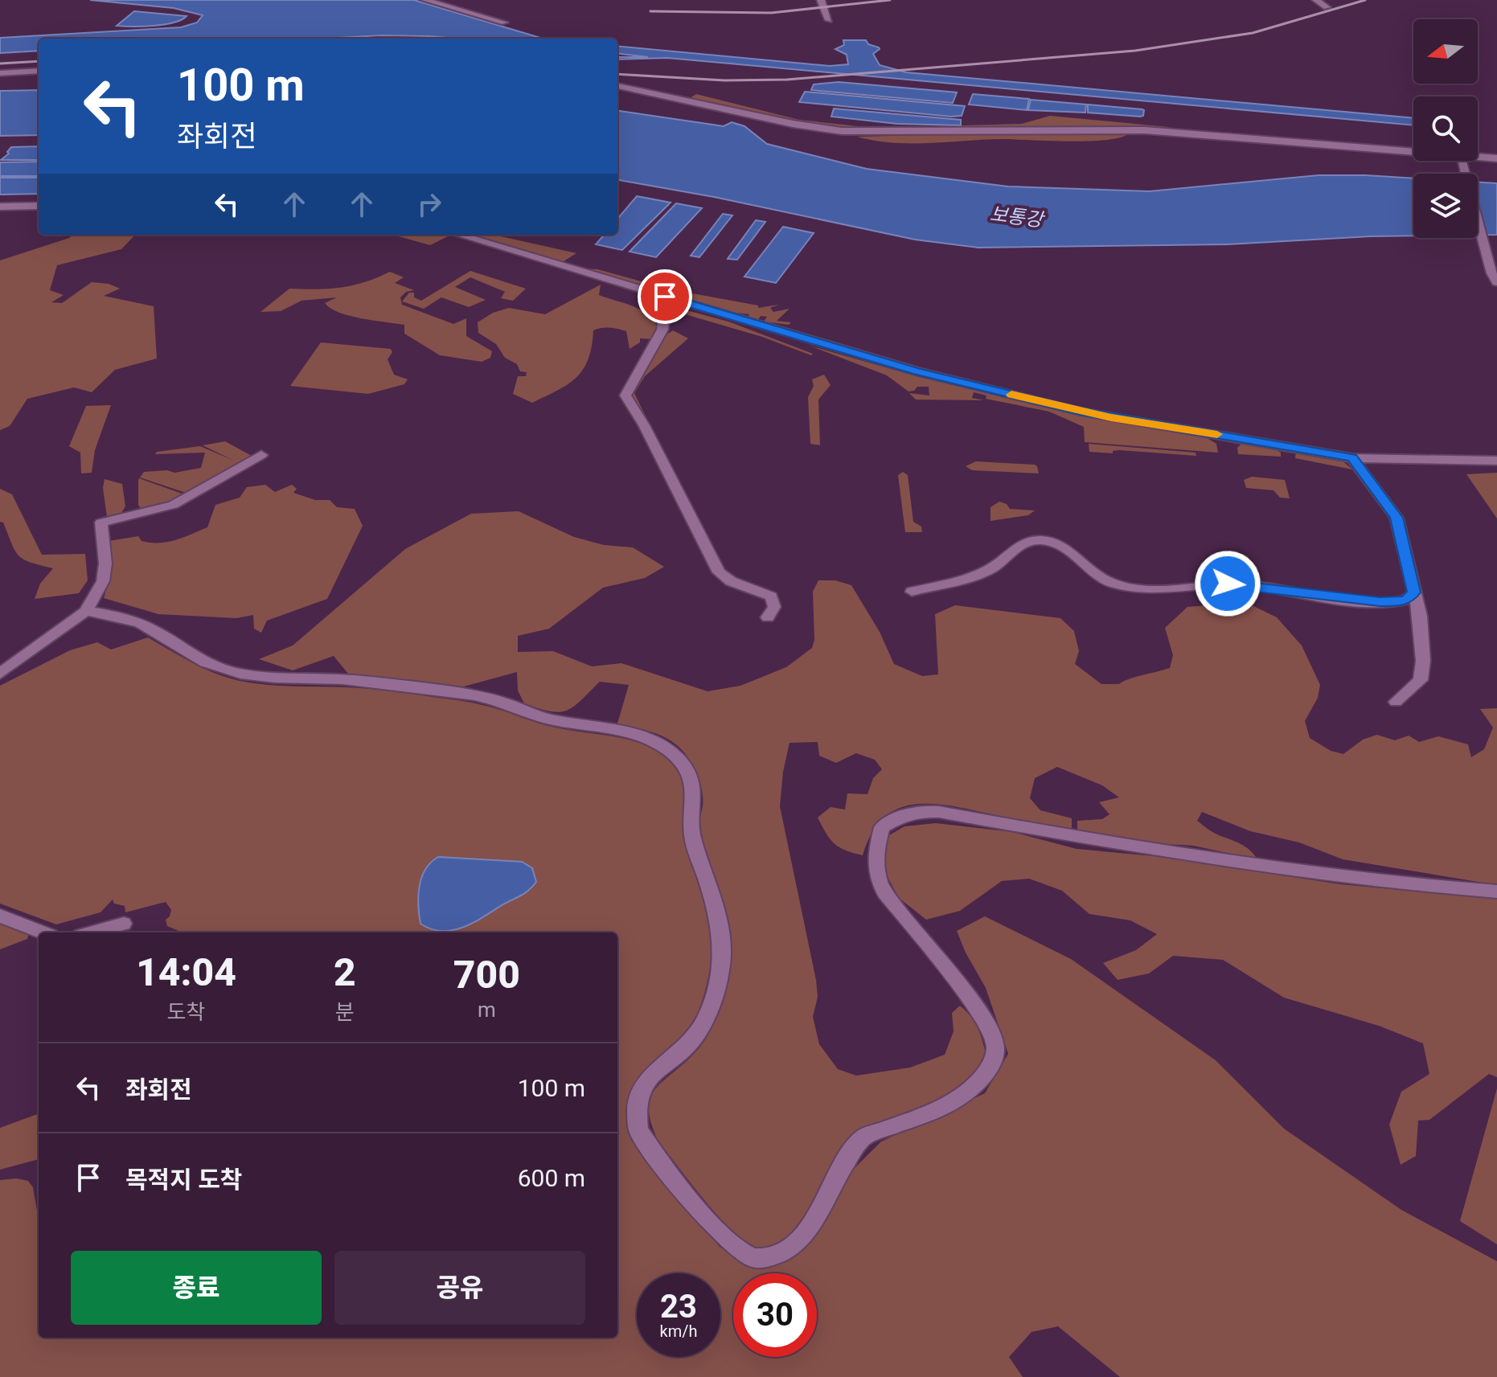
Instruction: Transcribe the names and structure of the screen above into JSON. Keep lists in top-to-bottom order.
{
  "water": ["보통강"],
  "north": "left",
  "page": {
    "turn": ["100 m", "좌회전"],
    "eta": [
      "14:04",
      "도착",
      "2",
      "분",
      "700",
      "m"
    ],
    "list": [
      {
        "name": "좌회전",
        "value": "100 m"
      },
      {
        "name": "목적지 도착",
        "value": "600 m"
      }
    ],
    "buttons": ["종료", "공유"],
    "speed": "23 km/h",
    "limit": "30"
  }
}
